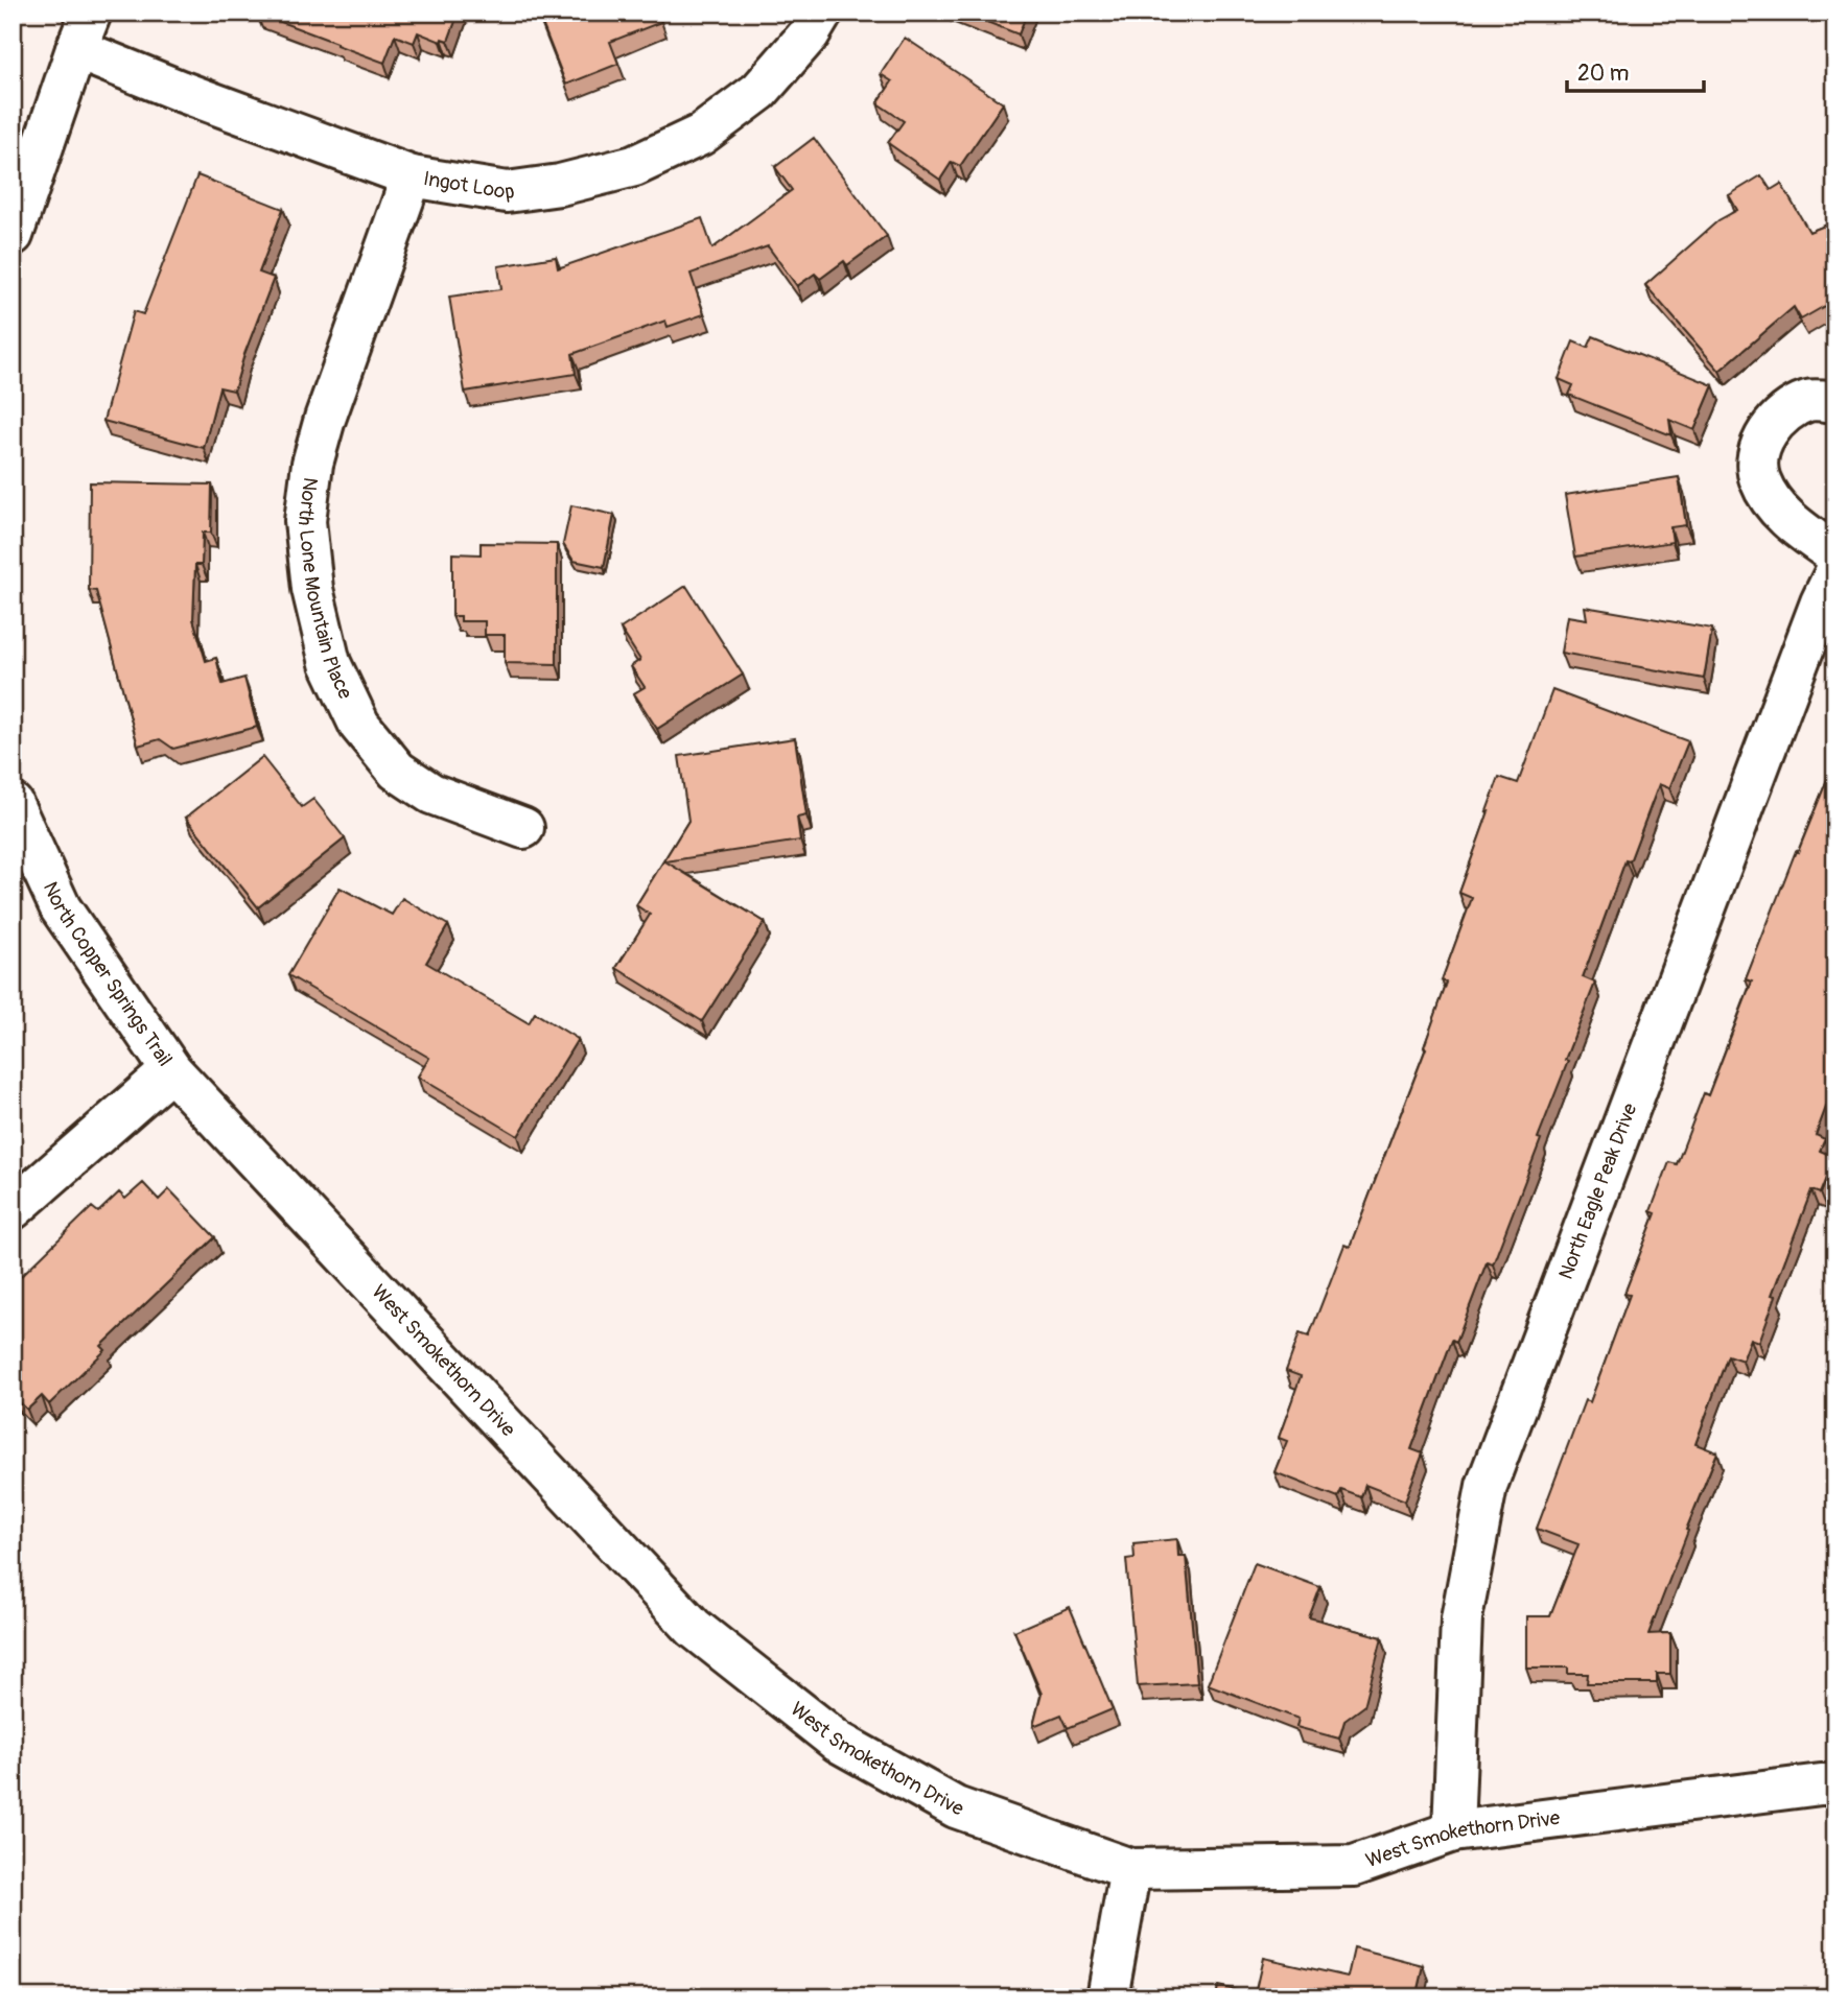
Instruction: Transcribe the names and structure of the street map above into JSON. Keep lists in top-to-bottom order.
{
  "streets": {
    "street": [
      "Ingot Loop",
      "North Lone Mountain Place",
      "North Copper Springs Trail",
      "North Eagle Peak Drive",
      "West Smokethorn Drive"
    ]
  },
  "crossings": [
    ["Ingot Loop", "North Lone Mountain Place"],
    ["North Copper Springs Trail", "West Smokethorn Drive"],
    ["North Eagle Peak Drive", "West Smokethorn Drive"]
  ],
  "scale_bar": "20 m"
}
